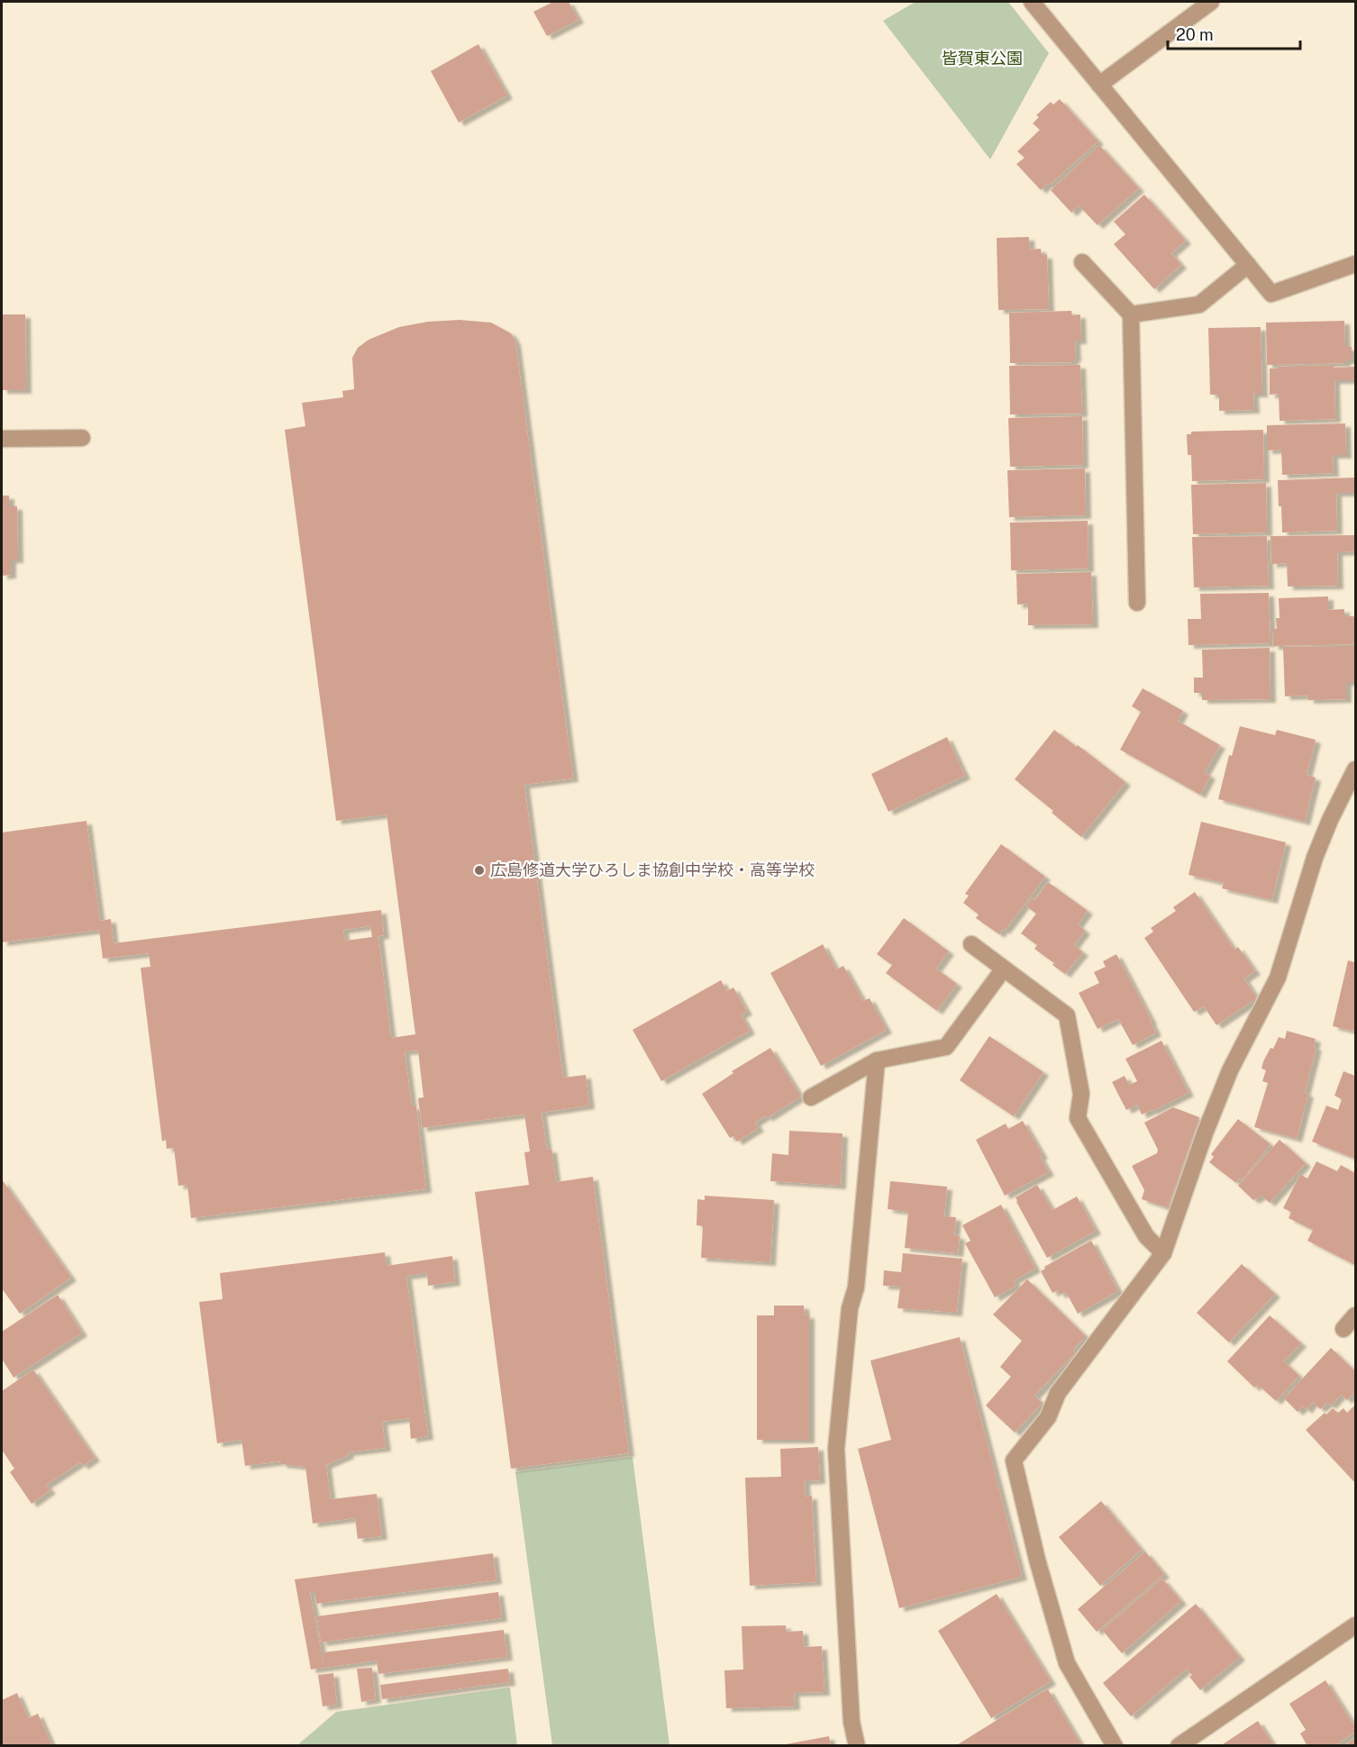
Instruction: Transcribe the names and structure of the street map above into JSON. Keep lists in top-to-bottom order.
{
  "parks": ["皆賀東公園"],
  "places": ["広島修道大学ひろしま協創中学校・高等学校"],
  "scale_bar": "20 m"
}
